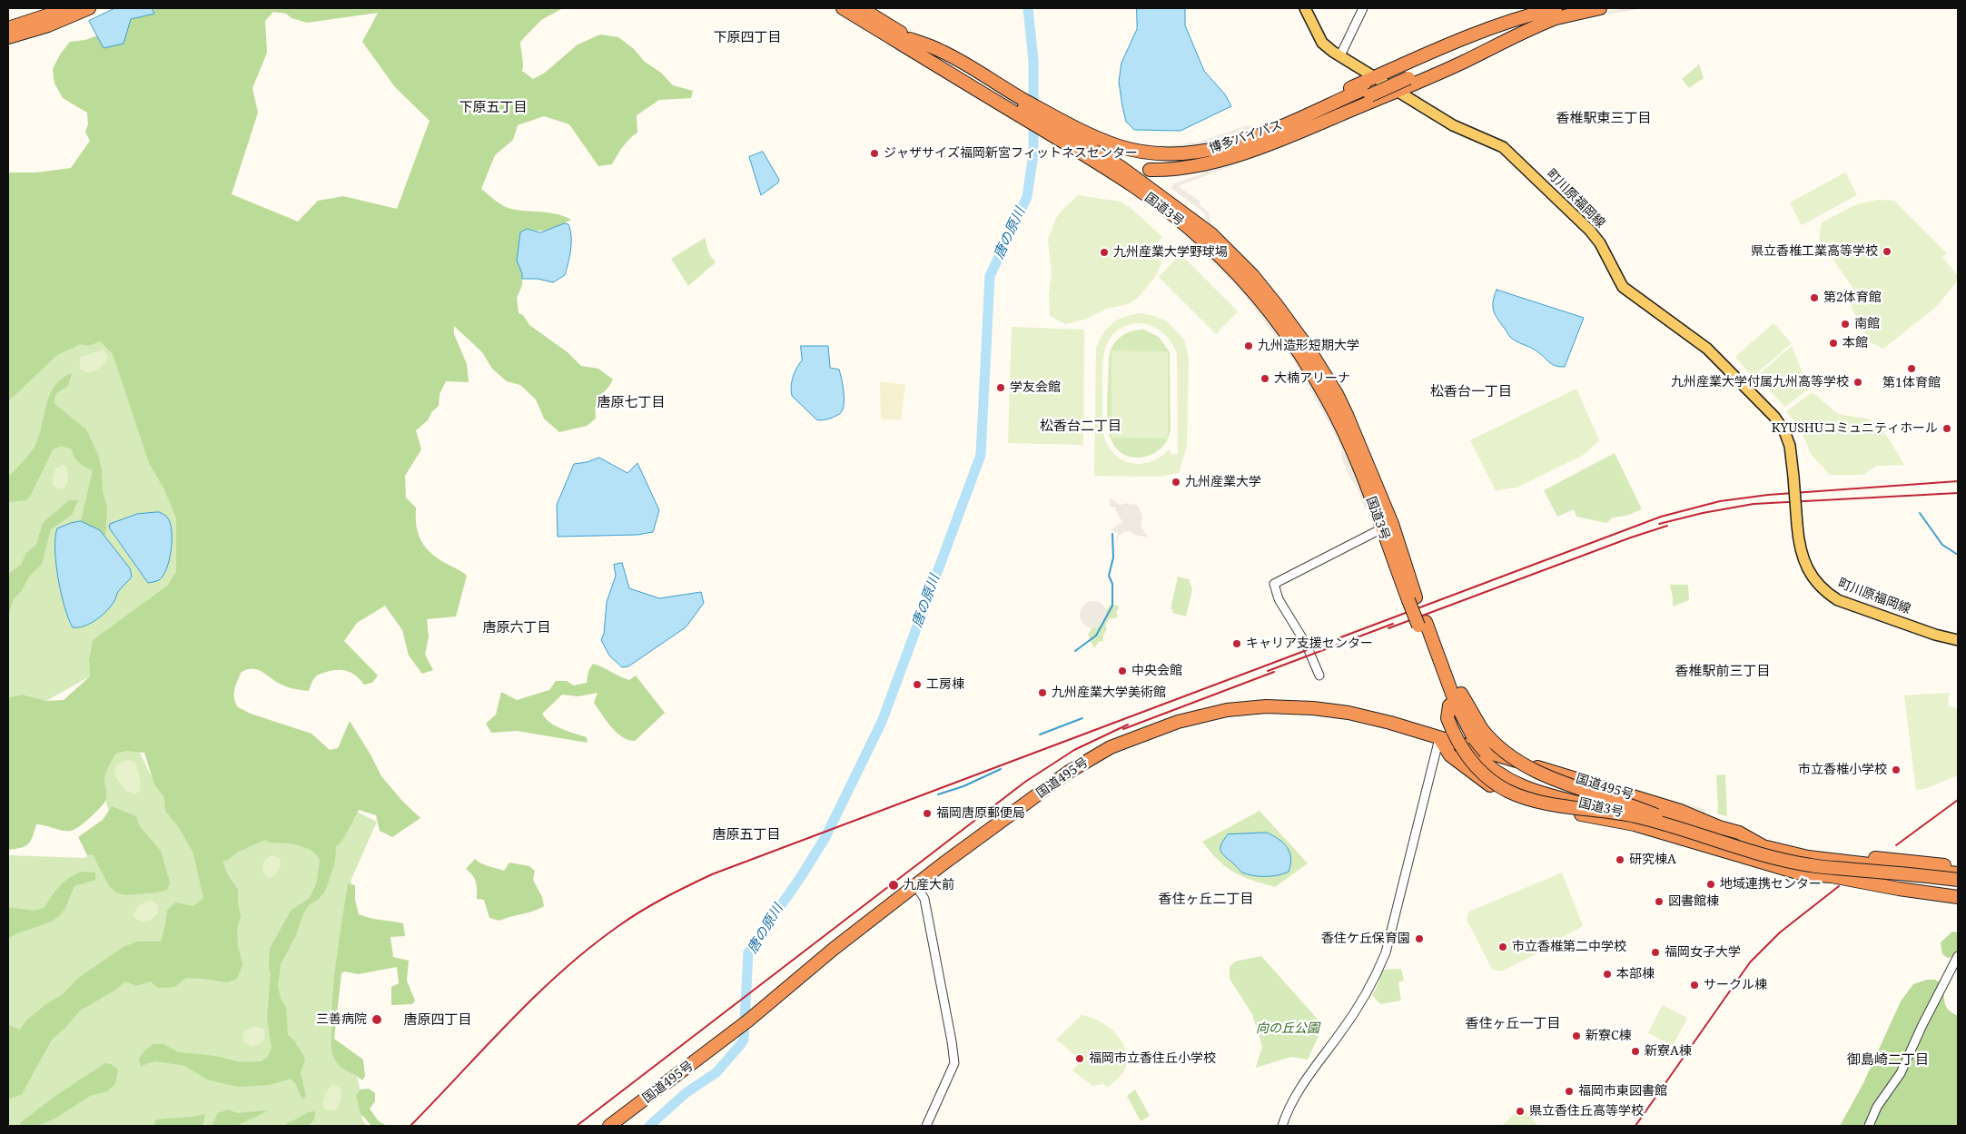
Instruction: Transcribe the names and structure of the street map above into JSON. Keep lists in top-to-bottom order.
{
  "streets": {
    "highway": ["博多バイパス", "国道3号", "国道495号"],
    "main road": ["町川原福岡線"]
  },
  "crossings": [
    ["博多バイパス", "国道3号"],
    ["国道3号", "国道495号"]
  ],
  "districts": [
    "下原四丁目",
    "下原五丁目",
    "香椎駅東三丁目",
    "松香台一丁目",
    "唐原七丁目",
    "松香台二丁目",
    "唐原六丁目",
    "香椎駅前三丁目",
    "唐原五丁目",
    "香住ヶ丘二丁目",
    "唐原四丁目",
    "香住ヶ丘一丁目",
    "御島崎二丁目"
  ],
  "water": ["唐の原川"],
  "parks": ["向の丘公園"],
  "places": [
    "ジャザサイズ福岡新宮フィットネスセンター",
    "県立香椎工業高等学校",
    "九州産業大学野球場",
    "第2体育館",
    "南館",
    "本館",
    "九州造形短期大学",
    "第1体育館",
    "大楠アリーナ",
    "九州産業大学付属九州高等学校",
    "学友会館",
    "KYUSHUコミュニティホール",
    "九州産業大学",
    "キャリア支援センター",
    "中央会館",
    "工房棟",
    "九州産業大学美術館",
    "市立香椎小学校",
    "福岡唐原郵便局",
    "研究棟A",
    "地域連携センター",
    "九産大前",
    "図書館棟",
    "香住ケ丘保育園",
    "市立香椎第二中学校",
    "福岡女子大学",
    "本部棟",
    "サークル棟",
    "三善病院",
    "新寮C棟",
    "新寮A棟",
    "福岡市立香住丘小学校",
    "福岡市東図書館",
    "県立香住丘高等学校"
  ]
}
